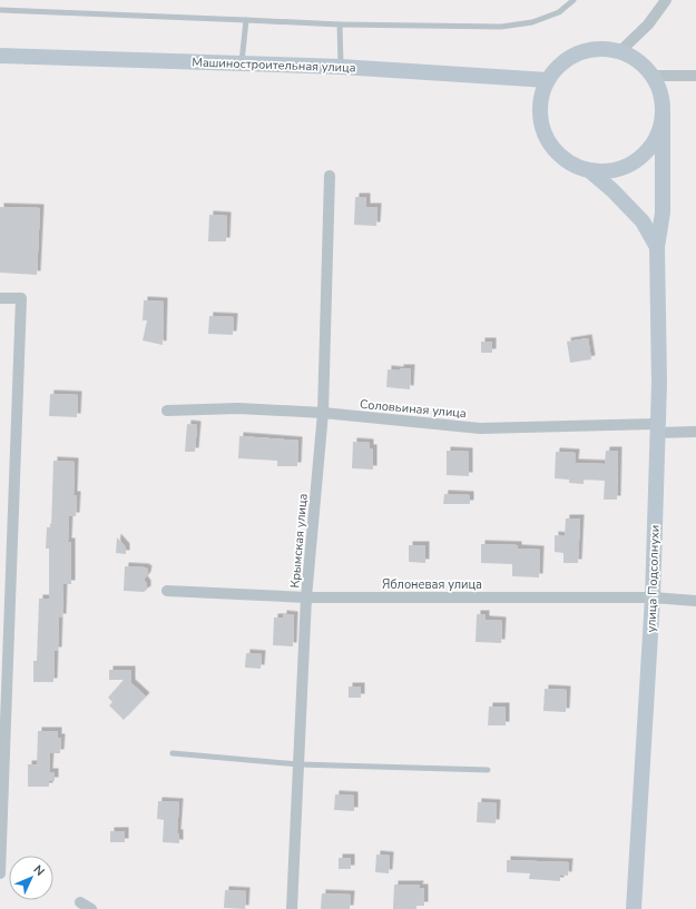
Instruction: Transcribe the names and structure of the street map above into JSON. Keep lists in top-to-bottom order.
{
  "streets": {
    "street": [
      "Машиностроительная улица",
      "Соловьиная улица",
      "Крымская улица",
      "улица Подсолнухи",
      "Яблоневая улица"
    ]
  },
  "crossings": [
    ["Машиностроительная улица", "улица Подсолнухи"],
    ["Соловьиная улица", "Крымская улица"],
    ["Соловьиная улица", "улица Подсолнухи"],
    ["Крымская улица", "Яблоневая улица"],
    ["улица Подсолнухи", "Яблоневая улица"]
  ],
  "north": "top right"
}
